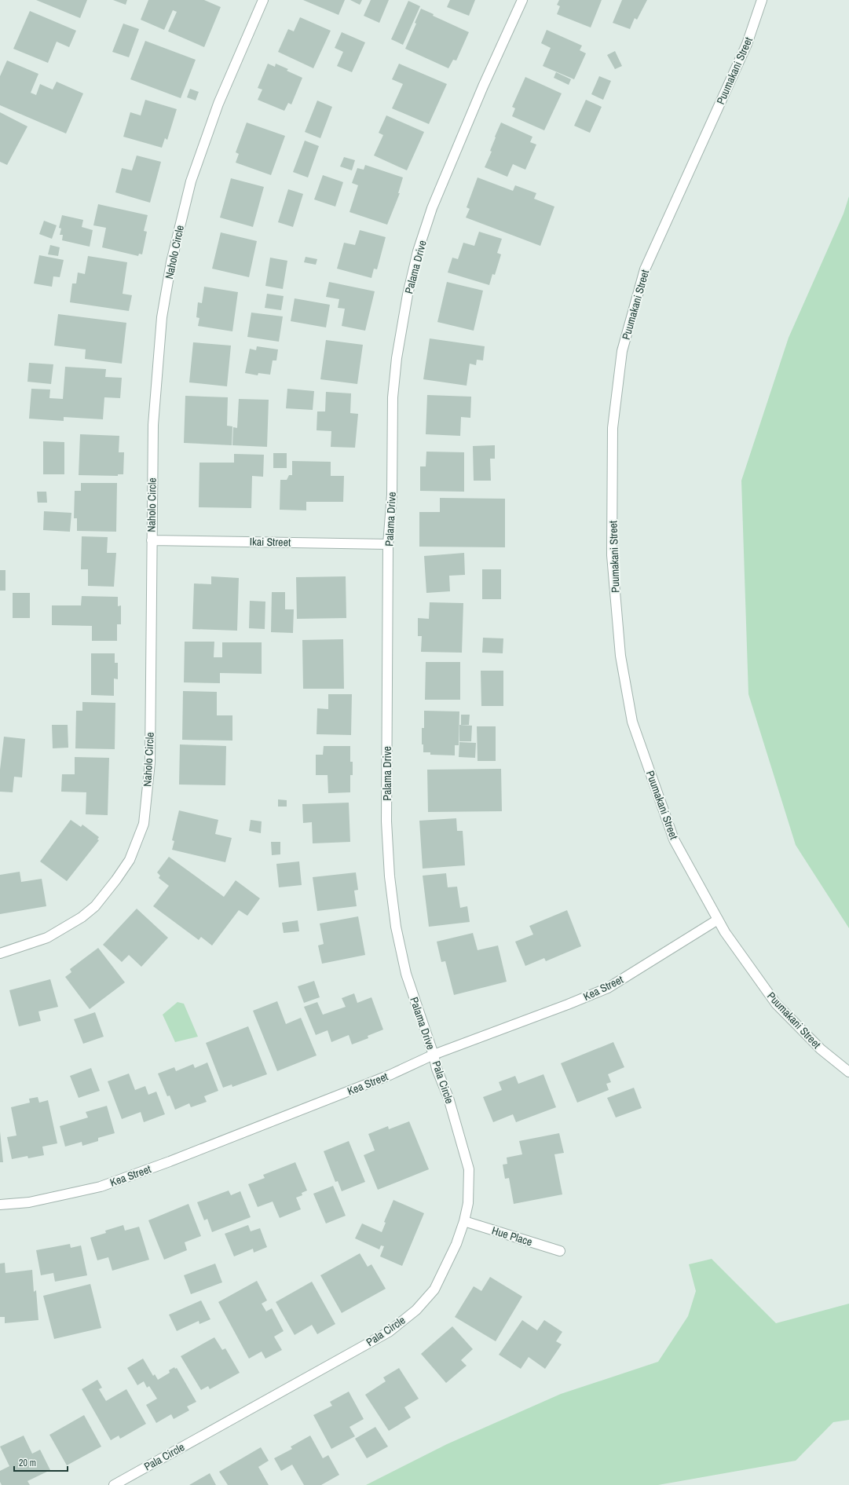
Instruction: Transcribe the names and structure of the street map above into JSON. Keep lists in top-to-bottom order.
{
  "streets": {
    "street": [
      "Puumakani Street",
      "Naholo Circle",
      "Palama Drive",
      "Ikai Street",
      "Kea Street",
      "Pala Circle",
      "Hue Place"
    ]
  },
  "crossings": [
    ["Puumakani Street", "Kea Street"],
    ["Naholo Circle", "Ikai Street"],
    ["Palama Drive", "Ikai Street"],
    ["Palama Drive", "Kea Street"],
    ["Palama Drive", "Pala Circle"],
    ["Kea Street", "Pala Circle"],
    ["Pala Circle", "Hue Place"]
  ],
  "scale_bar": "20 m"
}
